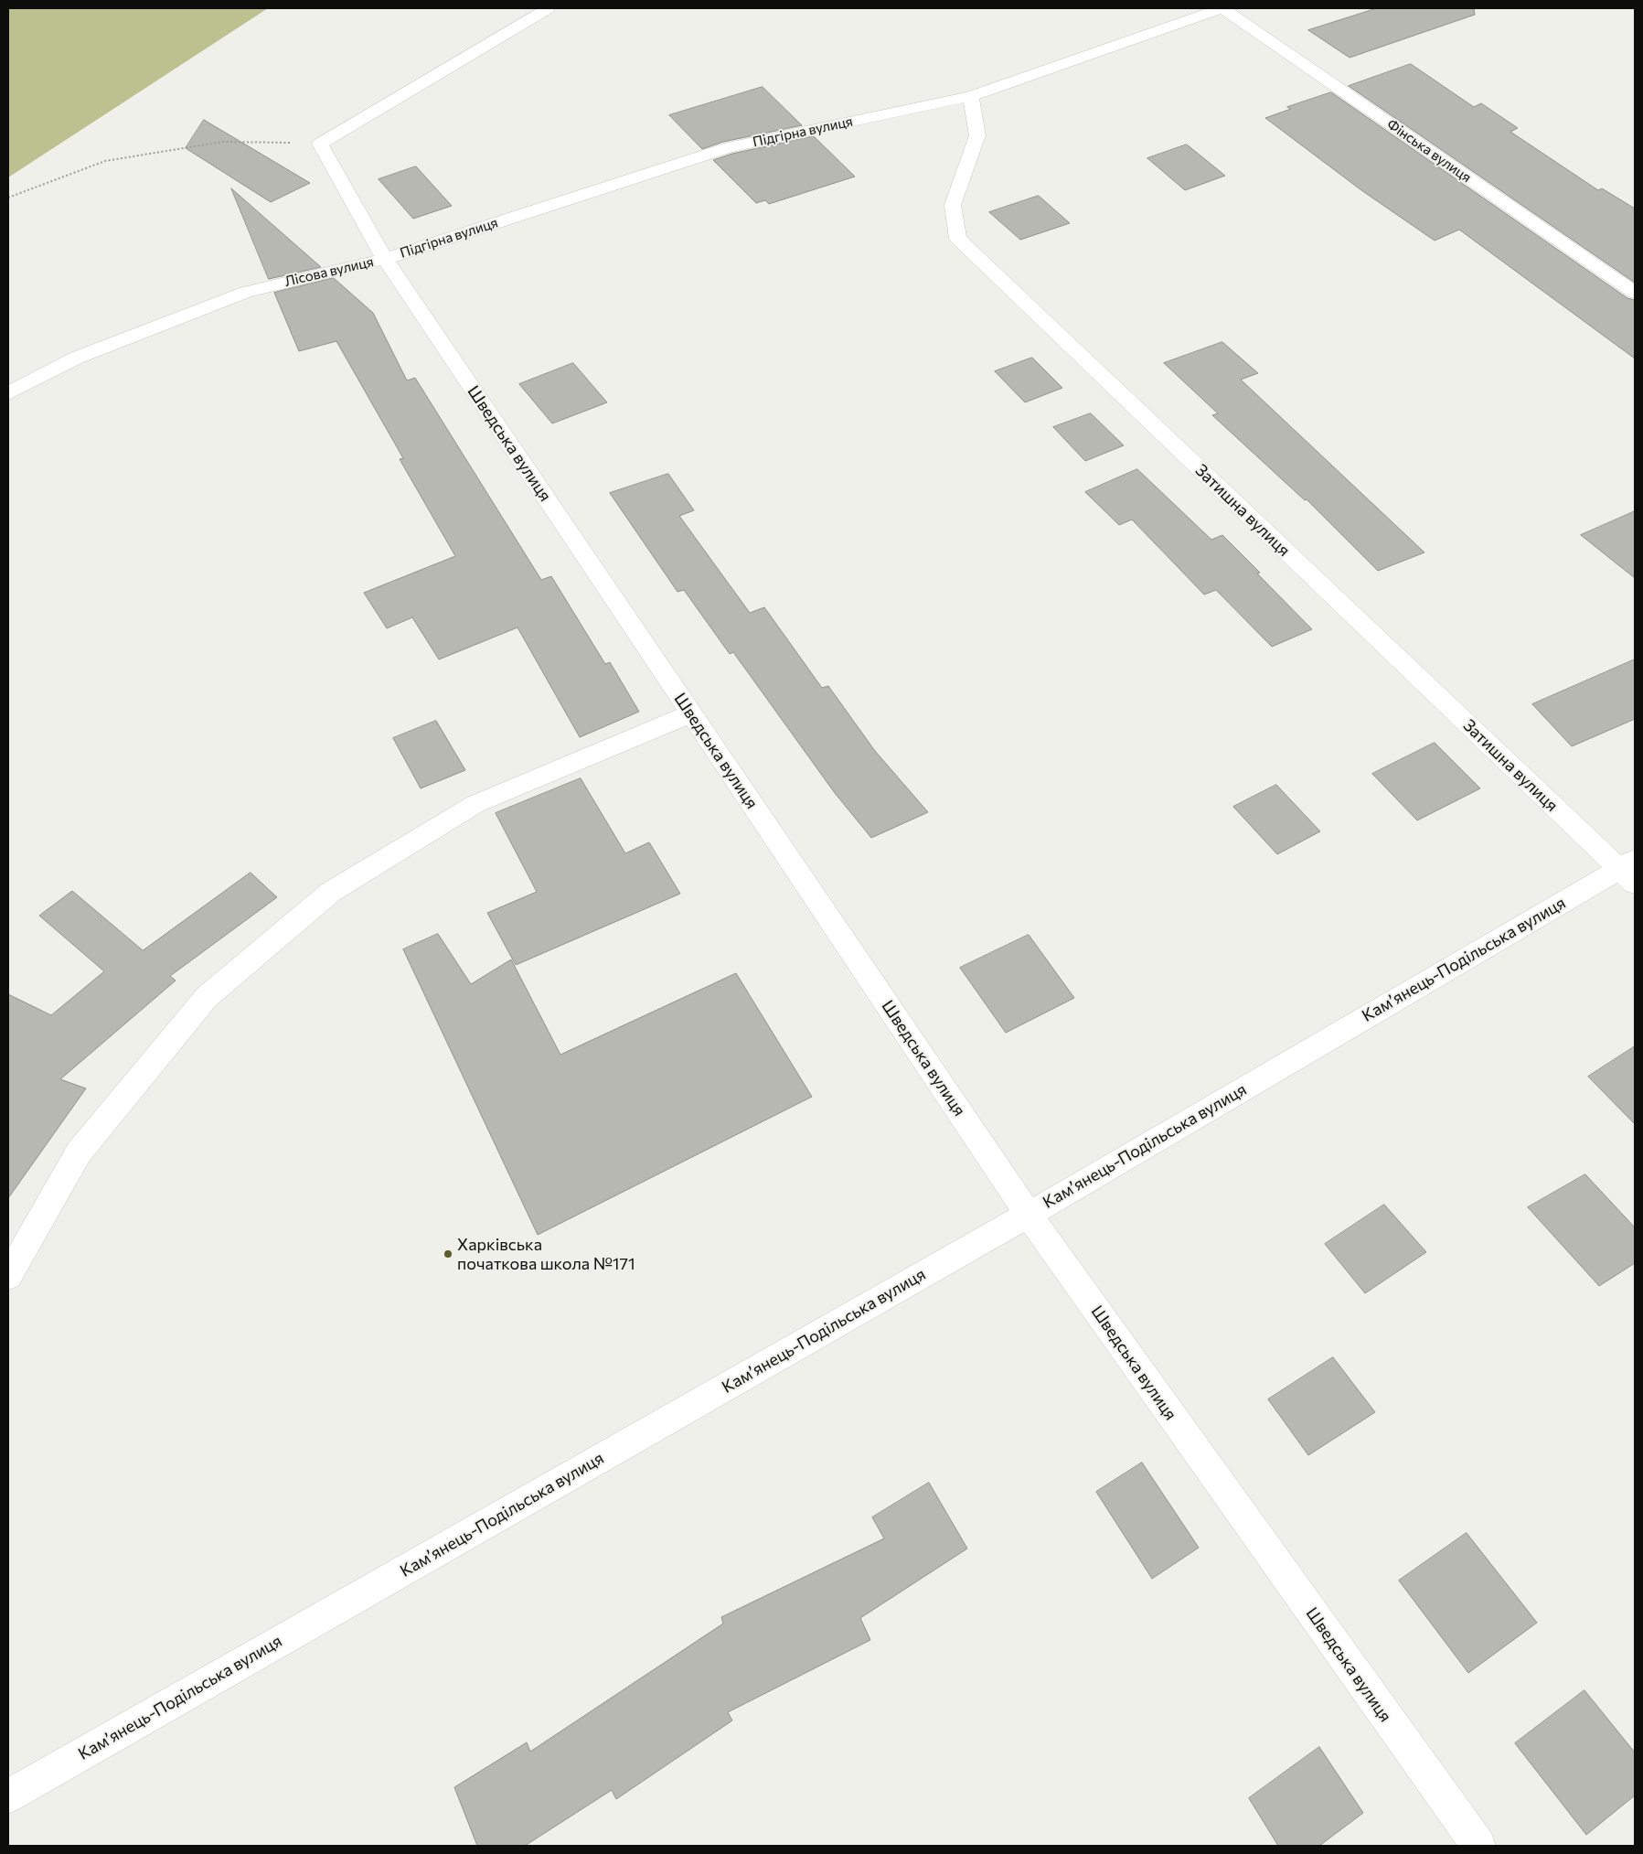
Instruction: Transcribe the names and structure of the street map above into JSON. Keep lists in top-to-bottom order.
{
  "streets": {
    "street": [
      "Підгірна вулиця",
      "Фінська вулиця",
      "Лісова вулиця",
      "Шведська вулиця",
      "Затишна вулиця",
      "Кам’янець-Подільська вулиця"
    ]
  },
  "crossings": [
    ["Підгірна вулиця", "Фінська вулиця"],
    ["Підгірна вулиця", "Лісова вулиця"],
    ["Підгірна вулиця", "Шведська вулиця"],
    ["Підгірна вулиця", "Затишна вулиця"],
    ["Лісова вулиця", "Шведська вулиця"],
    ["Шведська вулиця", "Кам’янець-Подільська вулиця"],
    ["Затишна вулиця", "Кам’янець-Подільська вулиця"]
  ],
  "places": ["Харківська початкова школа №171"]
}
